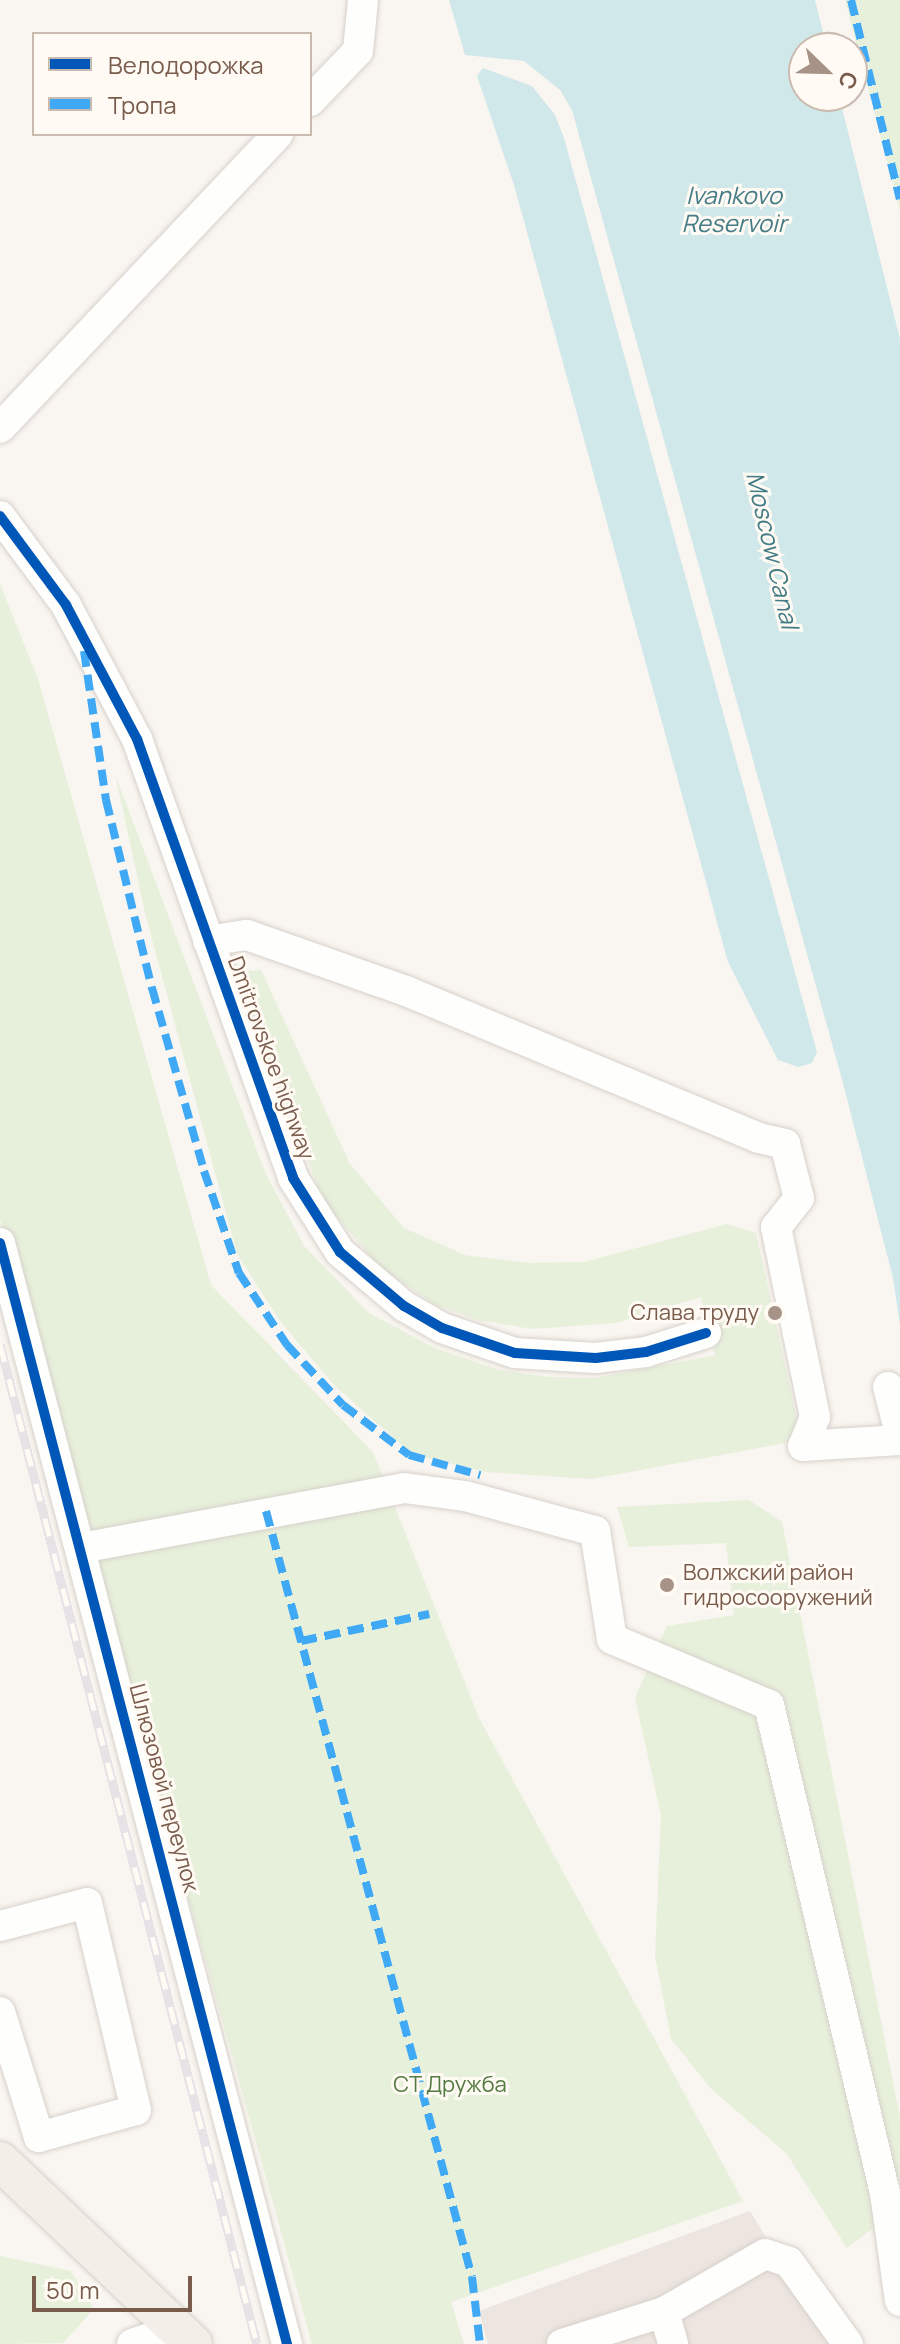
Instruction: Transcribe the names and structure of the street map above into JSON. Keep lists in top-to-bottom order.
{
  "streets": {
    "street": ["Dmitrovskoe highway", "Шлюзовой переулок"]
  },
  "water": ["Ivankovo Reservoir", "Moscow Canal"],
  "parks": ["СТ Дружба"],
  "places": ["Слава труду", "Волжский район гидросооружений"],
  "legend": ["Велодорожка", "Тропа"],
  "scale_bar": "50 m",
  "north": "bottom right"
}
